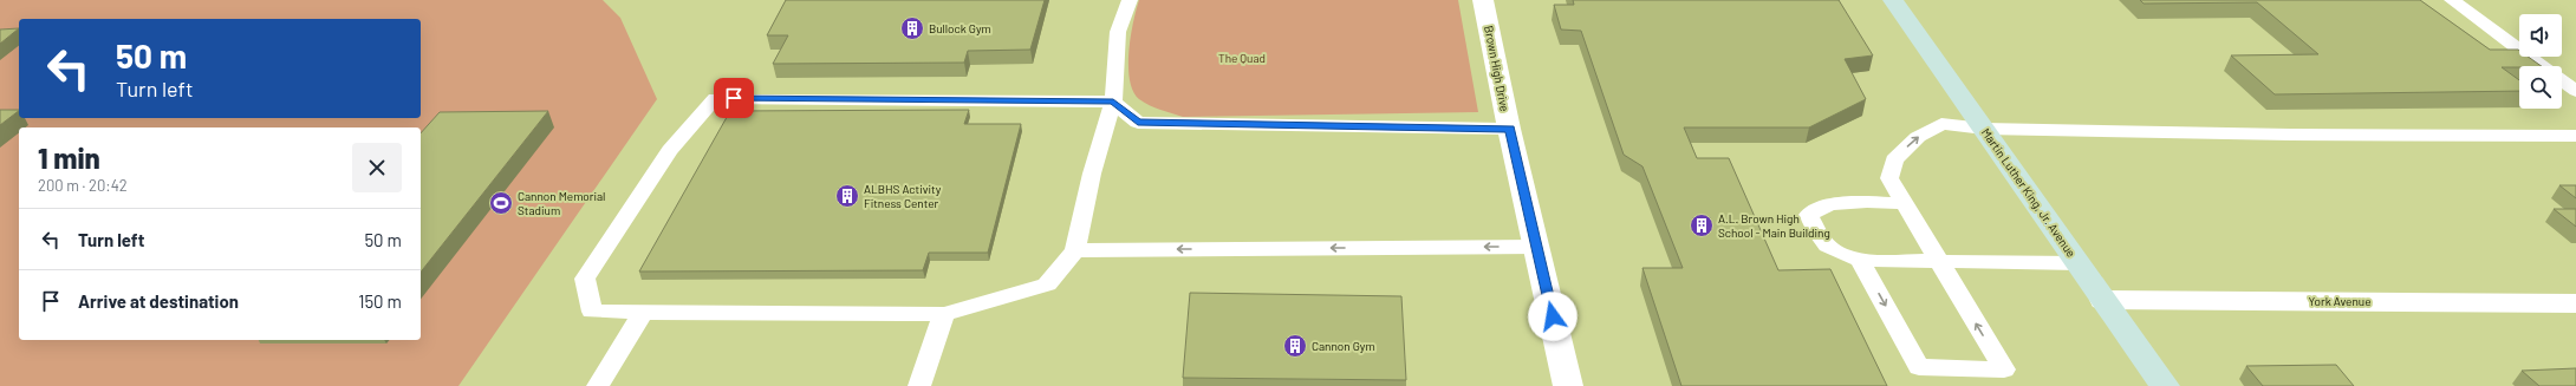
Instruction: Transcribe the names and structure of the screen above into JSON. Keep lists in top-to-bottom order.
{
  "streets": {
    "main road": ["Martin Luther King, Jr. Avenue"],
    "street": ["Brown High Drive", "York Avenue"]
  },
  "crossings": [
    ["Martin Luther King, Jr. Avenue", "York Avenue"]
  ],
  "parks": ["The Quad"],
  "places": {
    "building": [
      "Bullock Gym",
      "ALBHS Activity Fitness Center",
      "A.L. Brown High School - Main Building",
      "Cannon Gym"
    ],
    "sports": ["Cannon Memorial Stadium"]
  },
  "page": {
    "turn": ["50 m", "Turn left"],
    "heading": ["1 min", "200 m · 20:42"],
    "list": [
      {
        "name": "Turn left",
        "value": "50 m"
      },
      {
        "name": "Arrive at destination",
        "value": "150 m"
      }
    ]
  }
}
